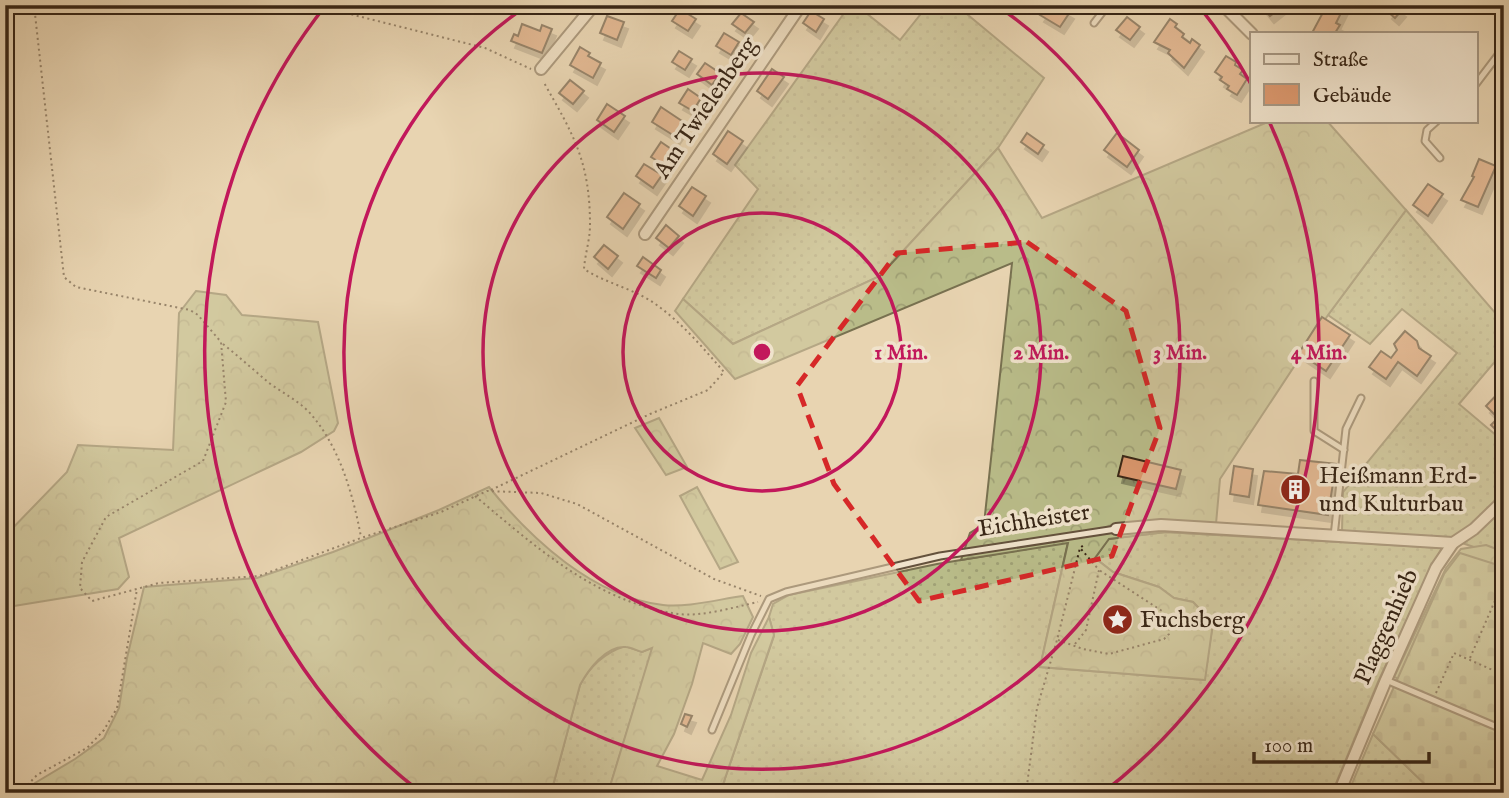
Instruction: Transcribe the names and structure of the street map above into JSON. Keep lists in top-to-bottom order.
{
  "streets": {
    "street": ["Am Twielenberg", "Eichheister", "Plaggenhieb"]
  },
  "crossings": [
    ["Eichheister", "Plaggenhieb"]
  ],
  "places": {
    "building": ["Heißmann Erd- und Kulturbau"],
    "place": ["Fuchsberg"]
  },
  "legend": ["Straße", "Gebäude"],
  "scale_bar": "100 m",
  "rings": [
    "1 Min.",
    "2 Min.",
    "3 Min.",
    "4 Min."
  ]
}
